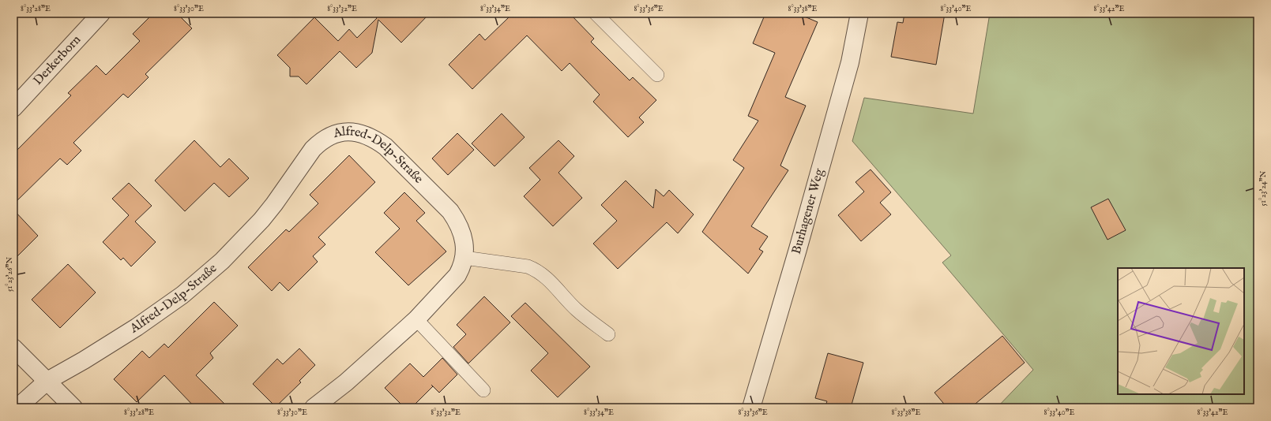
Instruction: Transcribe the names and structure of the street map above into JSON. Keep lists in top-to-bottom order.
{
  "streets": {
    "street": ["Derkerborn", "Alfred-Delp-Straße", "Burhagener Weg"]
  },
  "coordinates": [
    "8°33'28\"E",
    "8°33'30\"E",
    "8°33'32\"E",
    "8°33'34\"E",
    "8°33'36\"E",
    "8°33'38\"E",
    "8°33'40\"E",
    "8°33'42\"E",
    "51°23'24\"N",
    "51°23'26\"N"
  ]
}
